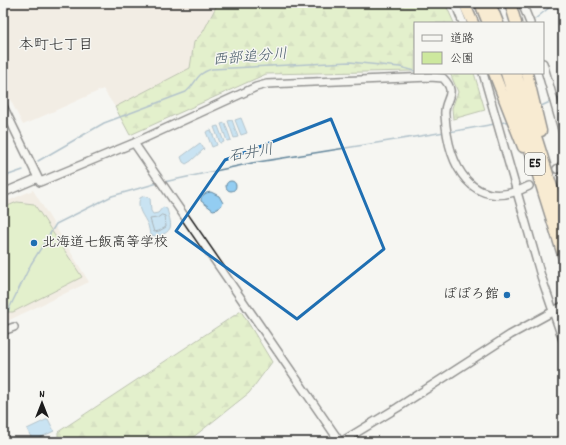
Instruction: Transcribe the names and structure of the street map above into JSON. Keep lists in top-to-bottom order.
{
  "streets": {
    "highway": ["E5"]
  },
  "districts": ["本町七丁目"],
  "water": ["西部追分川", "石井川"],
  "places": ["北海道七飯高等学校", "ぽぽろ館"],
  "legend": ["道路", "公園"],
  "north": "top"
}
